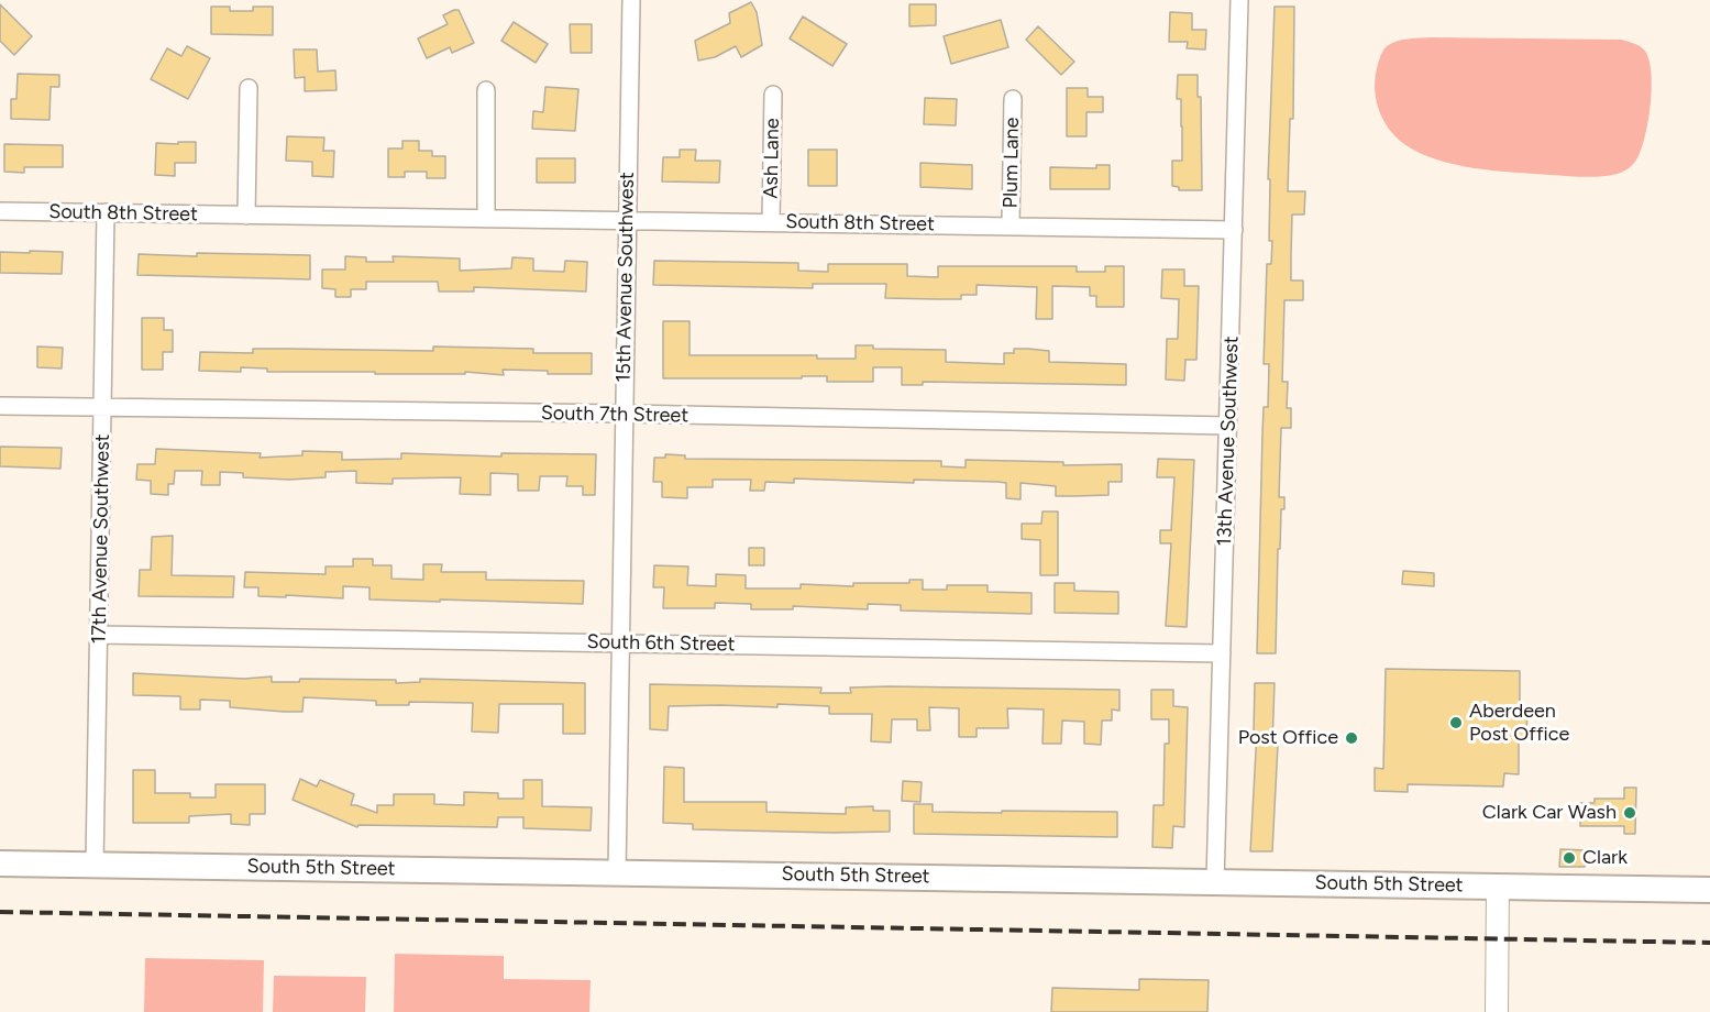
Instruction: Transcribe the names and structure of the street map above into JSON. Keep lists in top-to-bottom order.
{
  "streets": {
    "main road": ["South 5th Street"],
    "street": [
      "Ash Lane",
      "Plum Lane",
      "South 8th Street",
      "15th Avenue Southwest",
      "South 7th Street",
      "13th Avenue Southwest",
      "17th Avenue Southwest",
      "South 6th Street"
    ]
  },
  "crossings": [
    ["Ash Lane", "South 8th Street"],
    ["Plum Lane", "South 8th Street"],
    ["South 8th Street", "15th Avenue Southwest"],
    ["South 8th Street", "13th Avenue Southwest"],
    ["South 8th Street", "17th Avenue Southwest"],
    ["15th Avenue Southwest", "South 7th Street"],
    ["15th Avenue Southwest", "South 6th Street"],
    ["15th Avenue Southwest", "South 5th Street"],
    ["South 7th Street", "13th Avenue Southwest"],
    ["South 7th Street", "17th Avenue Southwest"],
    ["13th Avenue Southwest", "South 6th Street"],
    ["13th Avenue Southwest", "South 5th Street"],
    ["17th Avenue Southwest", "South 6th Street"],
    ["17th Avenue Southwest", "South 5th Street"]
  ],
  "places": [
    "Aberdeen Post Office",
    "Post Office",
    "Clark Car Wash",
    "Clark"
  ]
}
